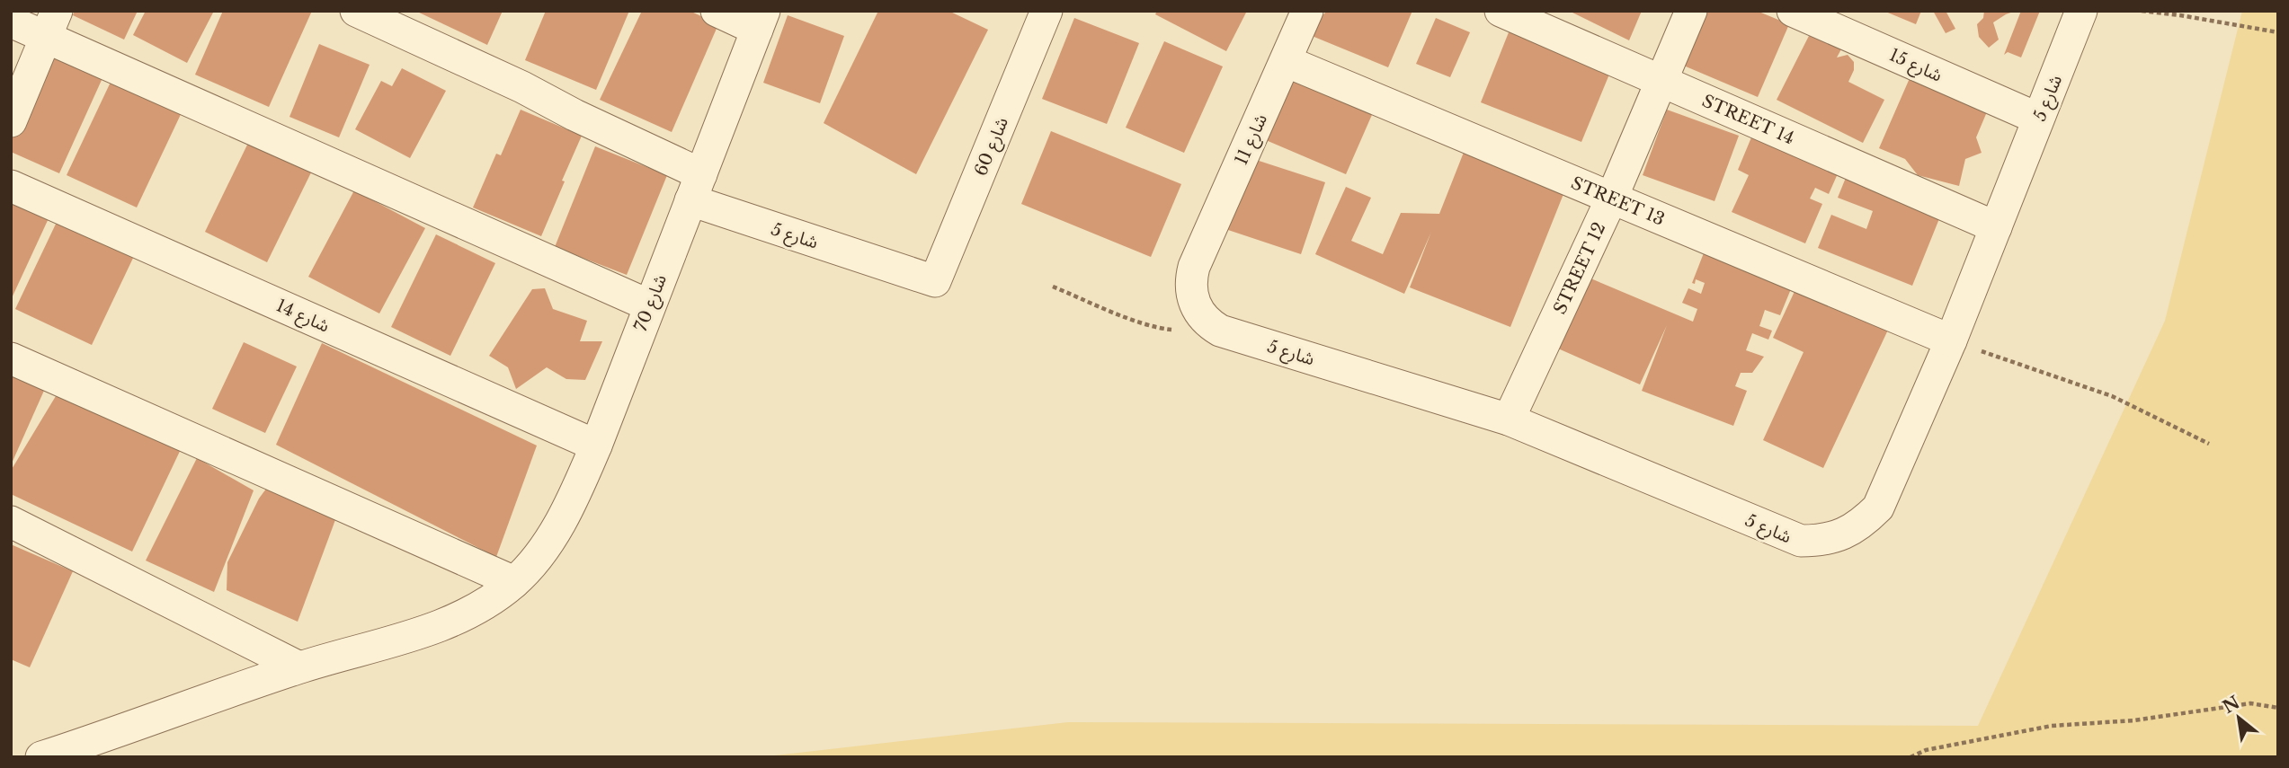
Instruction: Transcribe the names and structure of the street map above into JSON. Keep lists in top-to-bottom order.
{
  "streets": {
    "street": [
      "شارع 15",
      "شارع 5",
      "STREET 14",
      "شارع 11",
      "شارع 60",
      "STREET 13",
      "STREET 12",
      "شارع 70",
      "شارع 14"
    ]
  },
  "crossings": [
    ["شارع 15", "شارع 5"],
    ["شارع 5", "STREET 14"],
    ["شارع 5", "شارع 11"],
    ["شارع 5", "شارع 60"],
    ["شارع 5", "STREET 13"],
    ["شارع 5", "STREET 12"],
    ["شارع 5", "شارع 70"],
    ["STREET 14", "STREET 12"],
    ["شارع 11", "STREET 13"],
    ["STREET 13", "STREET 12"],
    ["شارع 70", "شارع 14"]
  ],
  "north": "top left"
}
